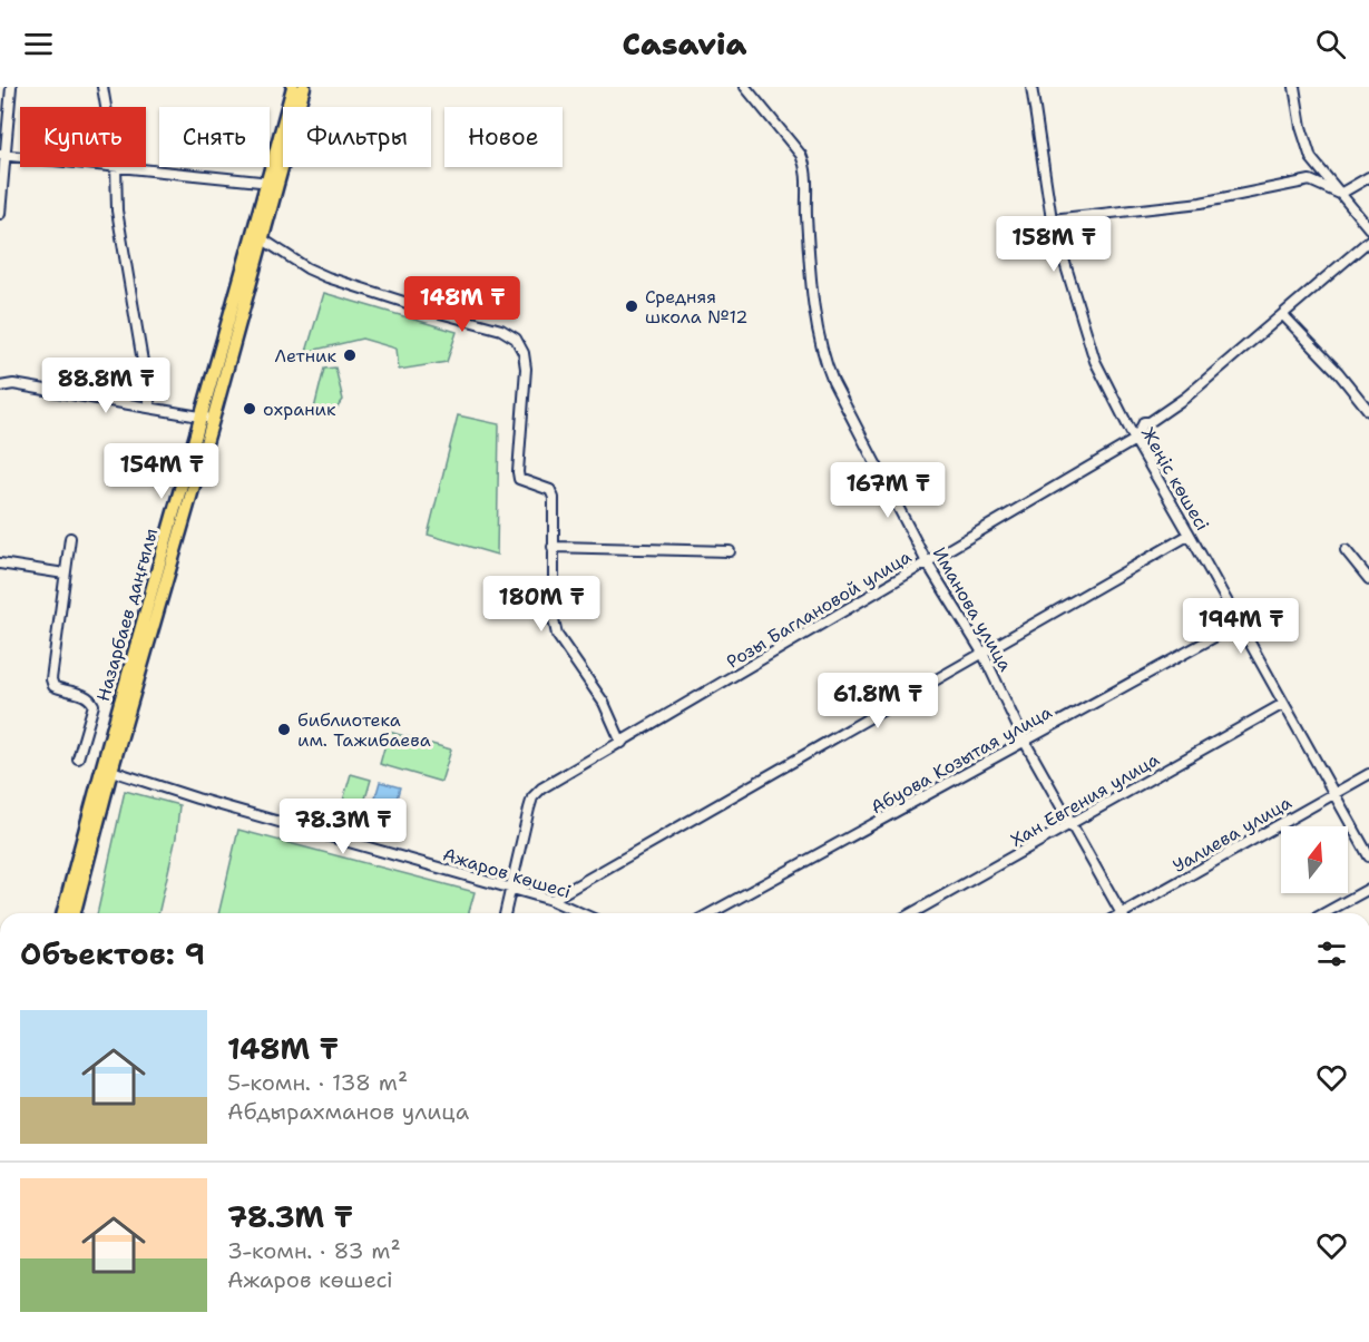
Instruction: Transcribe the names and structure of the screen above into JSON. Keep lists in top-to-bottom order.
{
  "streets": {
    "main road": ["Назарбаев даңғылы"],
    "street": [
      "Жеңіс көшесі",
      "Розы Баглановой улица",
      "Иманова улица",
      "Абуова Козытая улица",
      "Хан Евгения улица",
      "Уалиева улица",
      "Ажаров көшесі"
    ]
  },
  "crossings": [
    ["Жеңіс көшесі", "Розы Баглановой улица"],
    ["Жеңіс көшесі", "Абуова Козытая улица"],
    ["Жеңіс көшесі", "Хан Евгения улица"],
    ["Жеңіс көшесі", "Уалиева улица"],
    ["Розы Баглановой улица", "Иманова улица"],
    ["Розы Баглановой улица", "Ажаров көшесі"],
    ["Иманова улица", "Абуова Козытая улица"],
    ["Иманова улица", "Хан Евгения улица"],
    ["Назарбаев даңғылы", "Ажаров көшесі"]
  ],
  "places": [
    "Средняя школа №12",
    "Летник",
    "охраник",
    "библиотека им. Тажибаева"
  ],
  "north": "top",
  "page": {
    "header": "Casavia",
    "chip": [
      "Купить",
      "Снять",
      "Фильтры",
      "Новое"
    ],
    "price": [
      "158M ₸",
      "148M ₸",
      "88.8M ₸",
      "154M ₸",
      "167M ₸",
      "180M ₸",
      "194M ₸",
      "61.8M ₸",
      "78.3M ₸"
    ],
    "heading": "Объектов: 9",
    "list": [
      {
        "name": "148M ₸",
        "note": "5-комн. · 138 m² · Абдырахманов улица"
      },
      {
        "name": "78.3M ₸",
        "note": "3-комн. · 83 m² · Ажаров көшесі"
      }
    ]
  }
}
